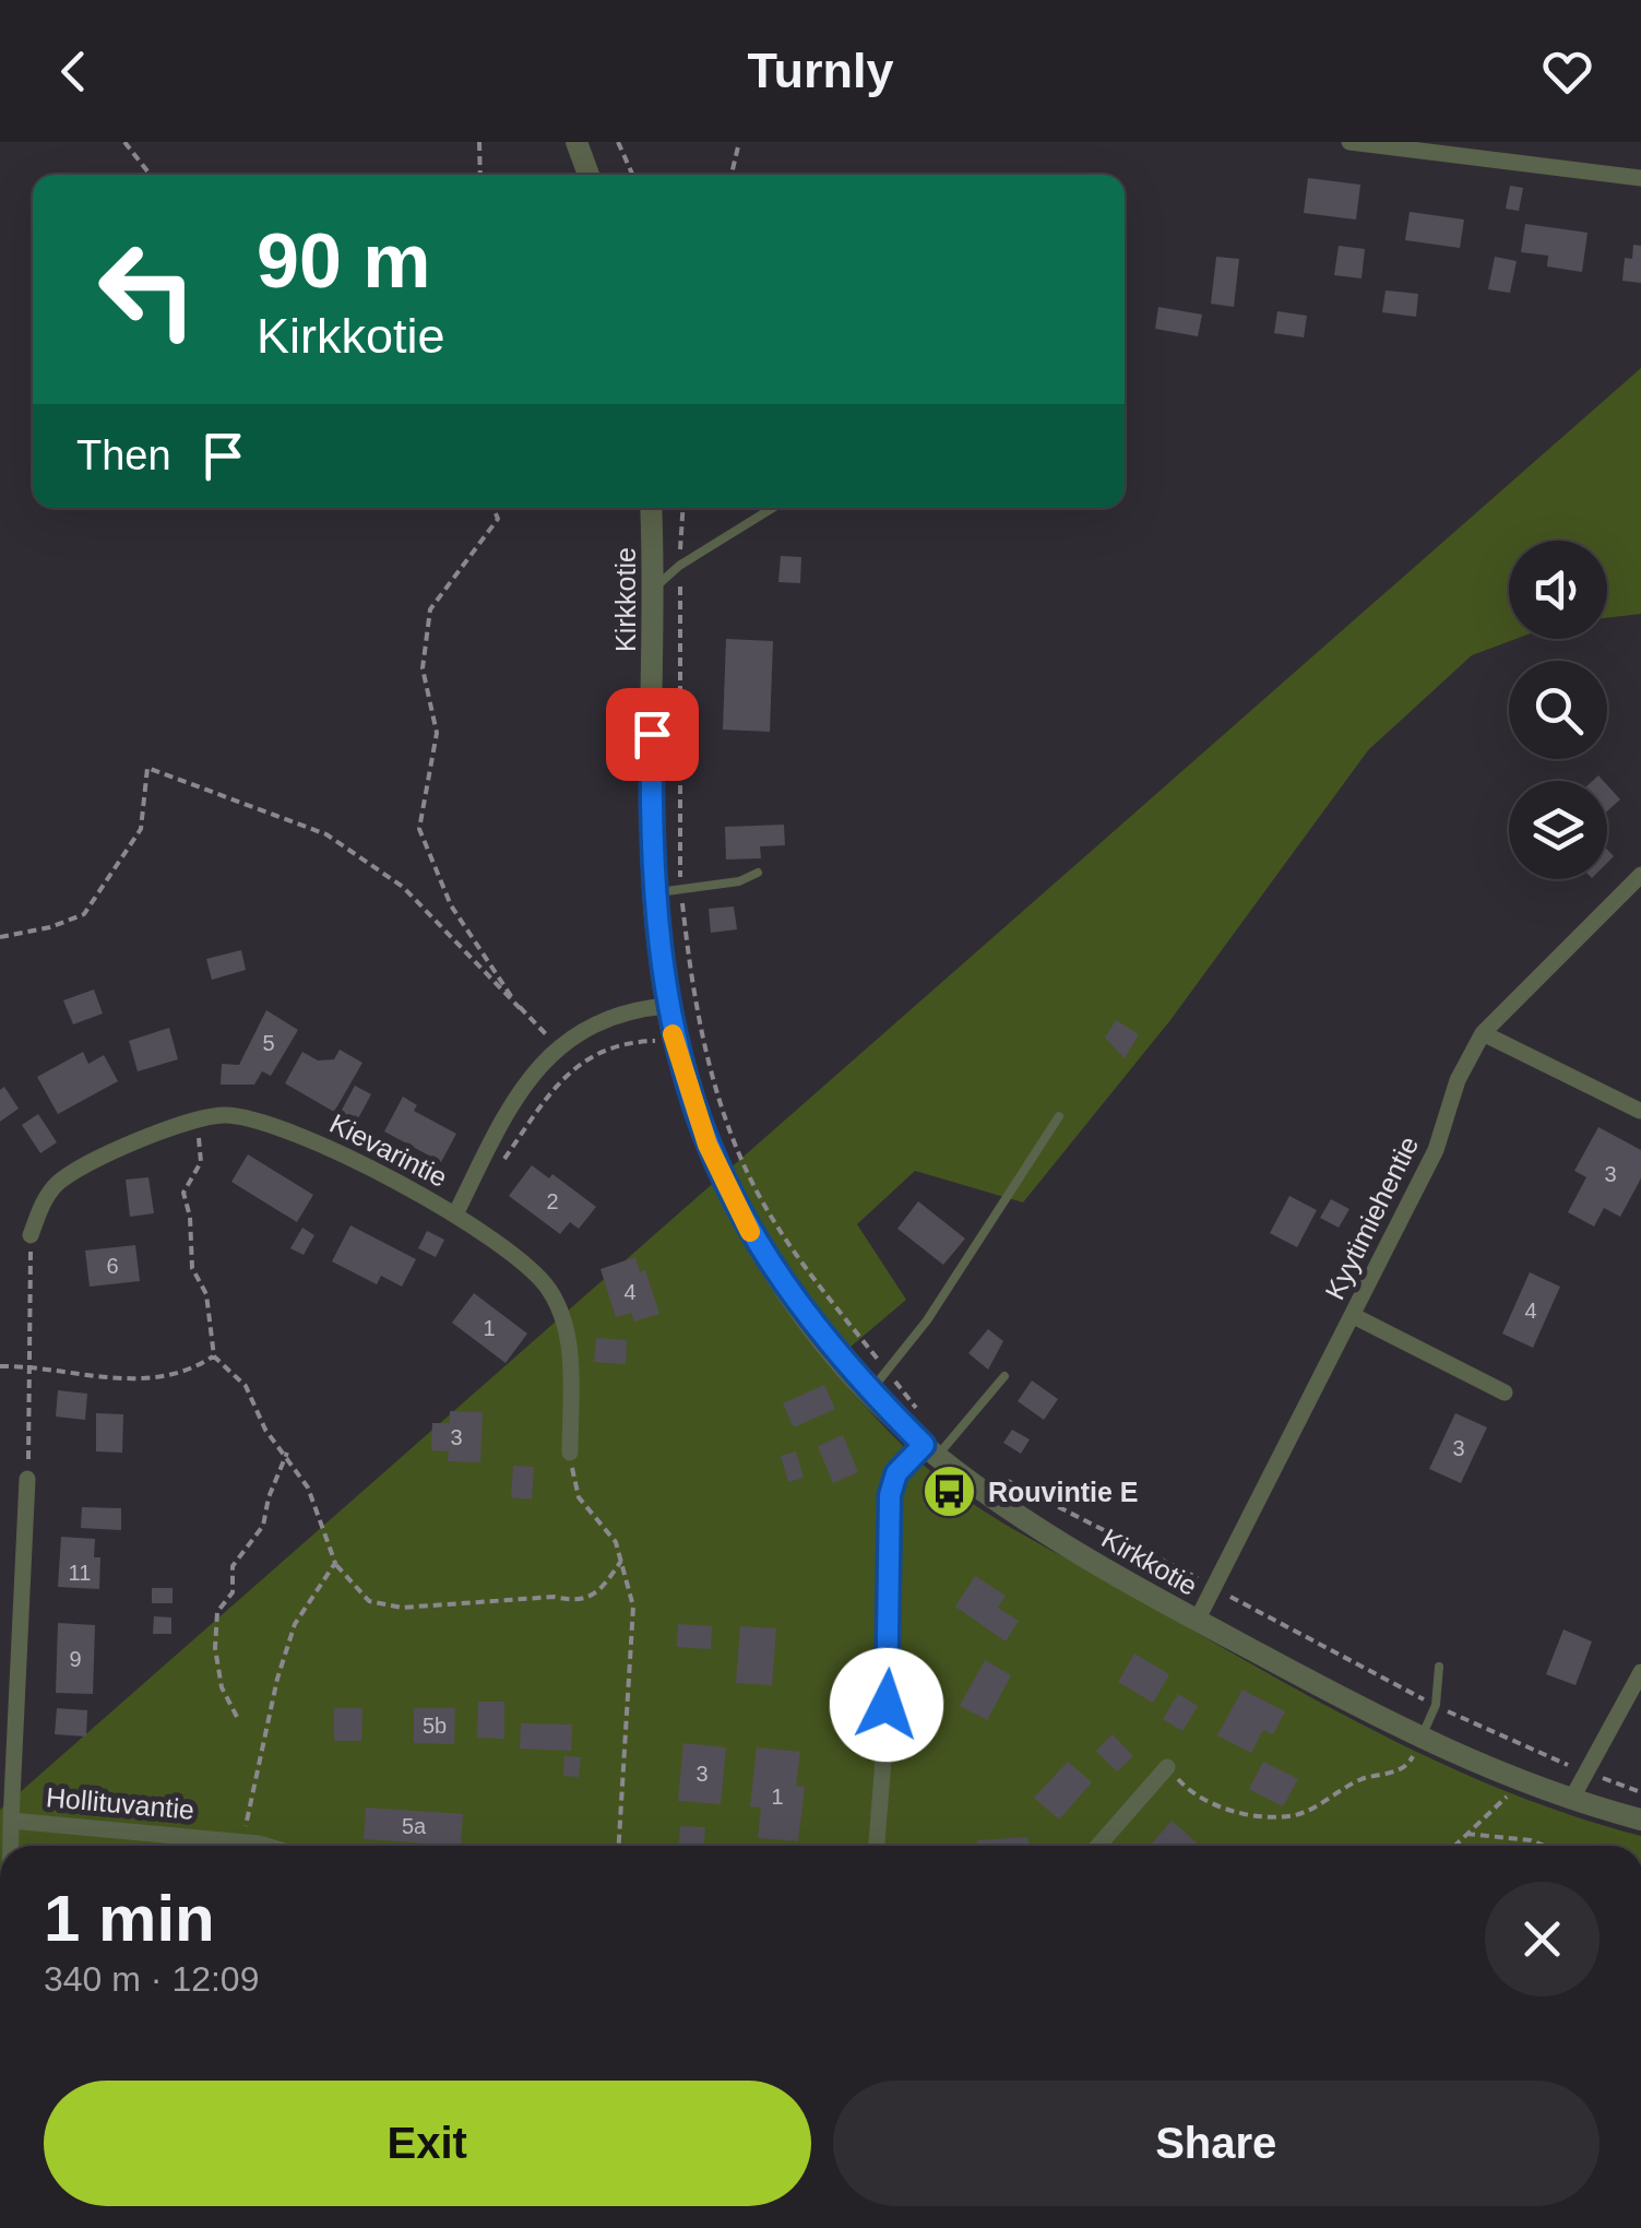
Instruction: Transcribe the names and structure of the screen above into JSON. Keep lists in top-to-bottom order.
{
  "streets": {
    "street": [
      "Kirkkotie",
      "Kievarintie",
      "Kyytimiehentie",
      "Hollituvantie"
    ]
  },
  "crossings": [
    ["Kirkkotie", "Kievarintie"],
    ["Kirkkotie", "Kyytimiehentie"]
  ],
  "places": {
    "bus stop": ["Rouvintie E"]
  },
  "house_numbers": [
    "5",
    "3",
    "2",
    "6",
    "4",
    "4",
    "1",
    "3",
    "3",
    "11",
    "9",
    "5b",
    "3",
    "1",
    "5a"
  ],
  "page": {
    "header": "Turnly",
    "turn": ["90 m", "Kirkkotie"],
    "then": "Then",
    "heading": ["1 min", "340 m · 12:09"],
    "buttons": ["Exit", "Share"]
  }
}
